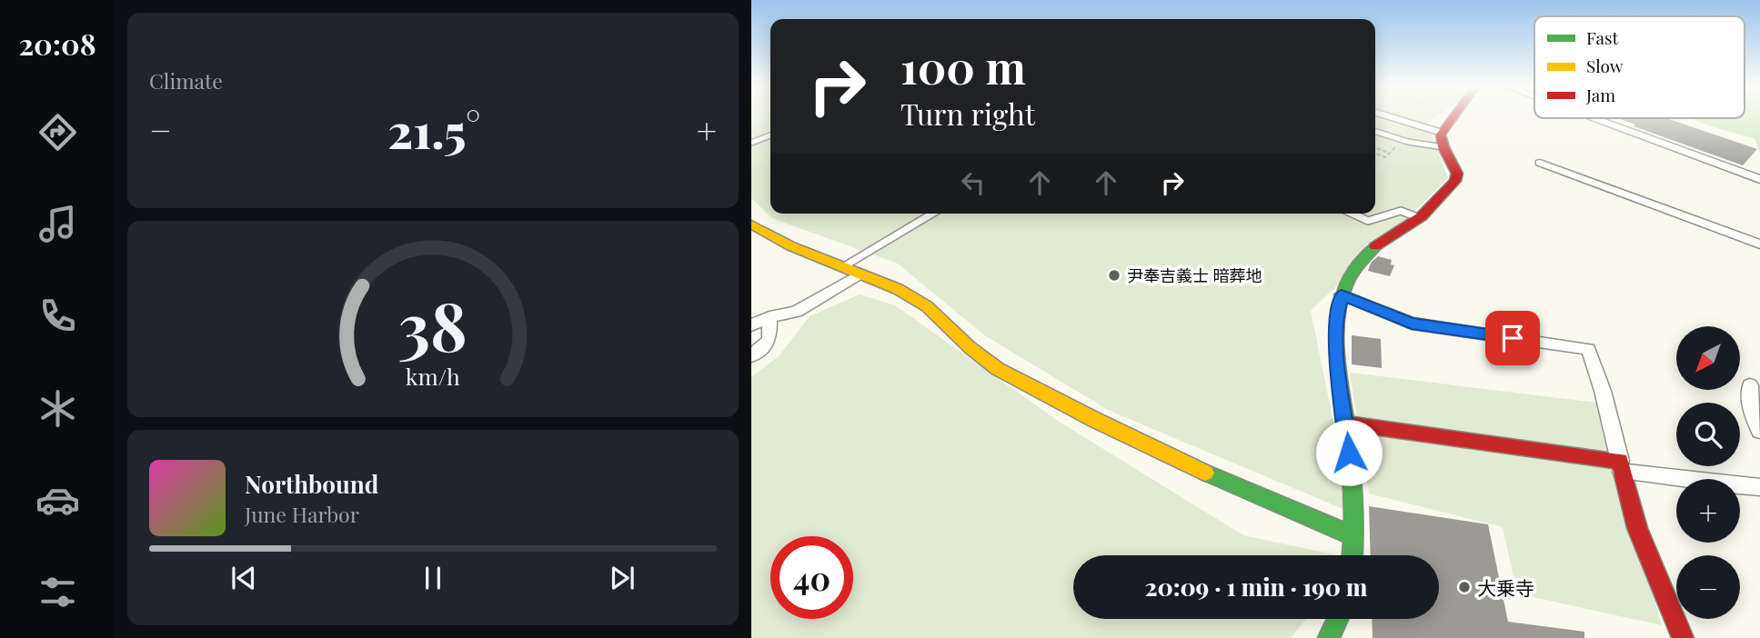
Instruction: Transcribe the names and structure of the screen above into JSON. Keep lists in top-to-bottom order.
{
  "places": ["尹奉吉義士 暗葬地", "大乗寺"],
  "legend": ["Fast", "Slow", "Jam"],
  "north": "bottom left",
  "page": {
    "tabs": "20:08",
    "tile": "Climate",
    "turn": ["100 m", "Turn right"],
    "heat": ["−", "21.5°", "+"],
    "map_buttons": ["+", "−"],
    "song": ["Northbound", "June Harbor"],
    "limit": "40",
    "trip": "20:09 · 1 min · 190 m",
    "gauge": ["38", "km/h"]
  }
}
